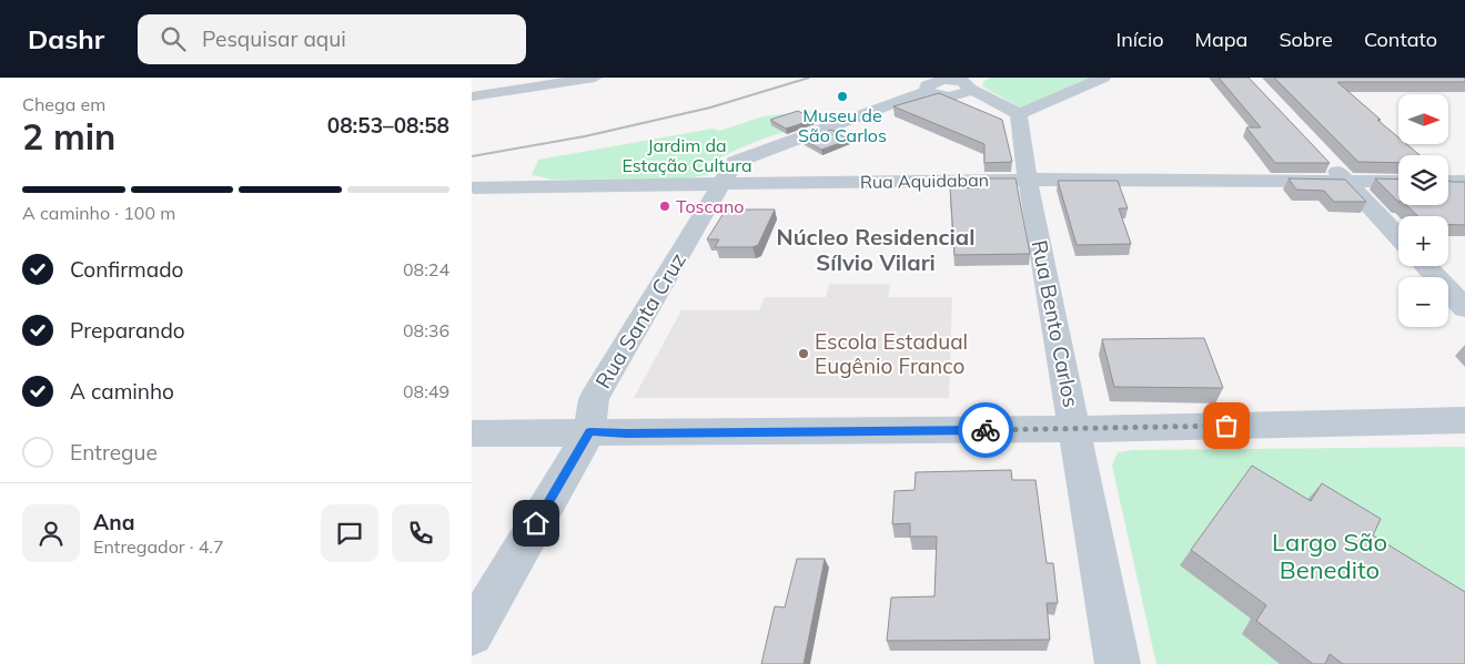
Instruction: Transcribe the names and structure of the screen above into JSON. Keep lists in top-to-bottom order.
{
  "streets": {
    "main road": ["Rua Aquidaban", "Rua Santa Cruz", "Rua Bento Carlos"]
  },
  "crossings": [
    ["Rua Aquidaban", "Rua Santa Cruz"],
    ["Rua Aquidaban", "Rua Bento Carlos"]
  ],
  "districts": ["Núcleo Residencial Sílvio Vilari"],
  "parks": ["Jardim da Estação Cultura", "Largo São Benedito"],
  "places": ["Museu de São Carlos", "Toscano", "Escola Estadual Eugênio Franco"],
  "north": "right",
  "page": {
    "header": "Dashr",
    "search": "Pesquisar aqui",
    "nav": [
      "Início",
      "Mapa",
      "Sobre",
      "Contato"
    ],
    "heading": ["2 min", "Chega em", "08:53–08:58"],
    "panel": ["Ana", "Entregador · 4.7"],
    "map_buttons": ["+", "−"],
    "bar": "A caminho · 100 m",
    "list": [
      ["Confirmado", "08:24"],
      ["Preparando", "08:36"],
      ["A caminho", "08:49"],
      "Entregue"
    ]
  }
}
